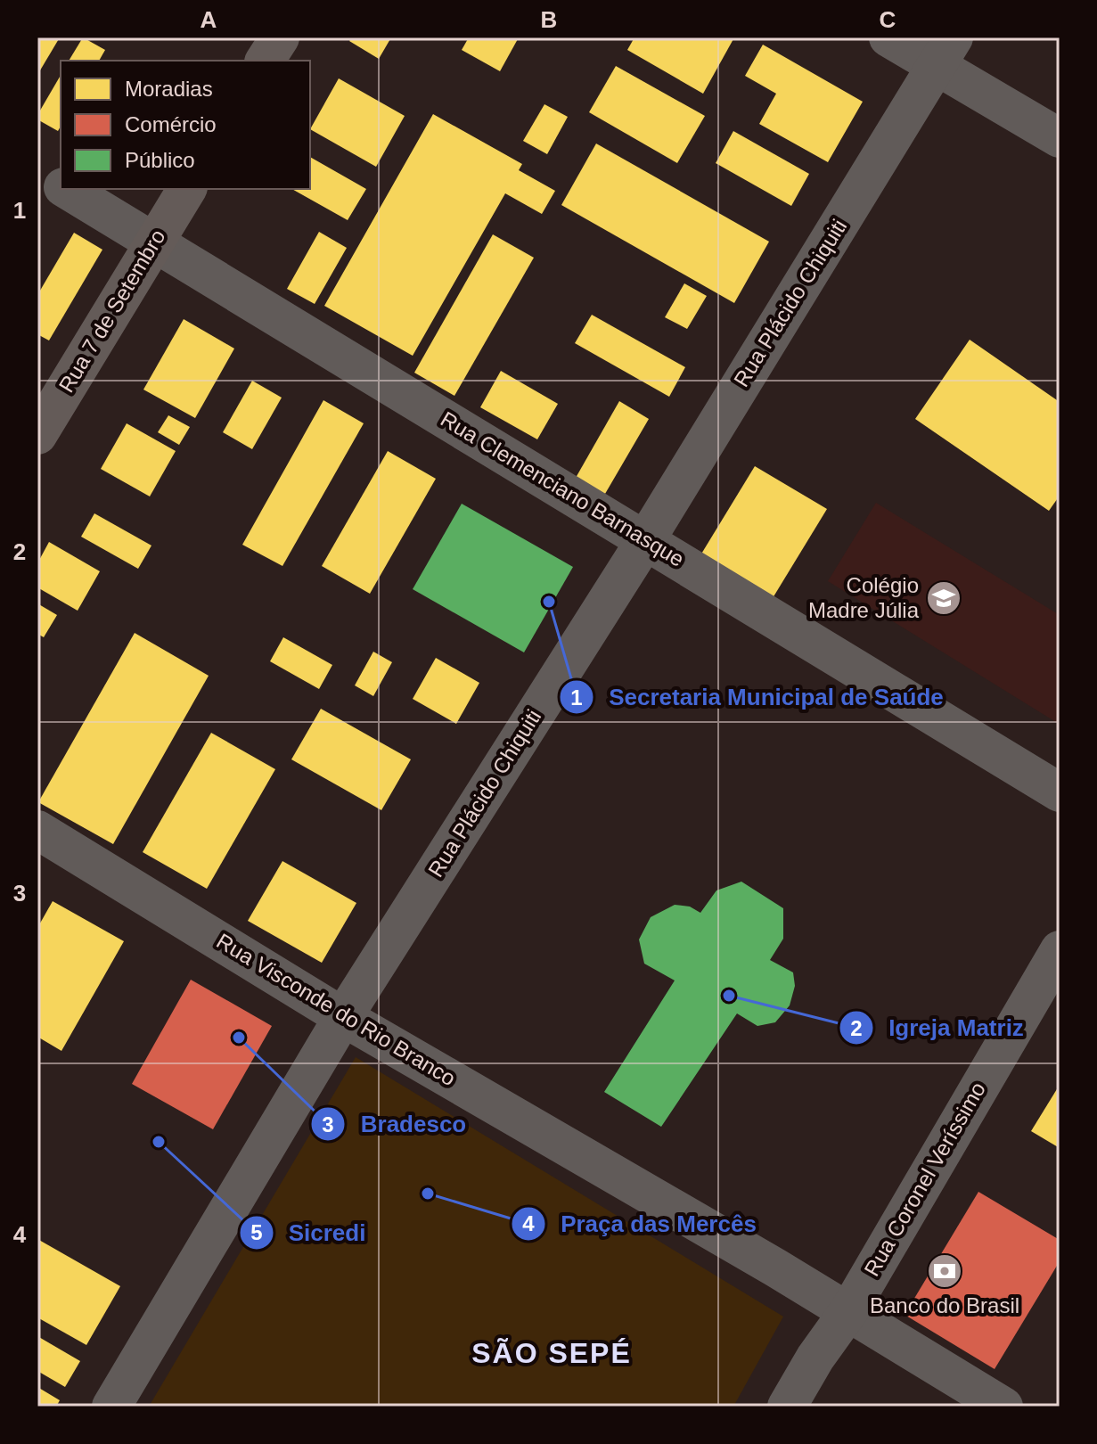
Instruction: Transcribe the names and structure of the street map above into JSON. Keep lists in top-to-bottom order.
{
  "streets": {
    "main road": ["Rua 7 de Setembro"],
    "street": [
      "Rua Plácido Chiquiti",
      "Rua Clemenciano Barnasque",
      "Rua Visconde do Rio Branco",
      "Rua Coronel Veríssimo"
    ]
  },
  "crossings": [
    ["Rua Plácido Chiquiti", "Rua Clemenciano Barnasque"],
    ["Rua Plácido Chiquiti", "Rua Visconde do Rio Branco"],
    ["Rua 7 de Setembro", "Rua Clemenciano Barnasque"],
    ["Rua Visconde do Rio Branco", "Rua Coronel Veríssimo"]
  ],
  "districts": ["SÃO SEPÉ"],
  "places": {
    "school or university": ["Colégio Madre Júlia"],
    "other": [
      "Secretaria Municipal de Saúde",
      "Igreja Matriz",
      "Bradesco",
      "Sicredi",
      "Praça das Mercês"
    ],
    "bank": ["Banco do Brasil"]
  },
  "legend": ["Moradias", "Comércio", "Público"],
  "grid": {
    "columns": ["A", "B", "C"],
    "rows": [
      "1",
      "2",
      "3",
      "4"
    ]
  }
}
